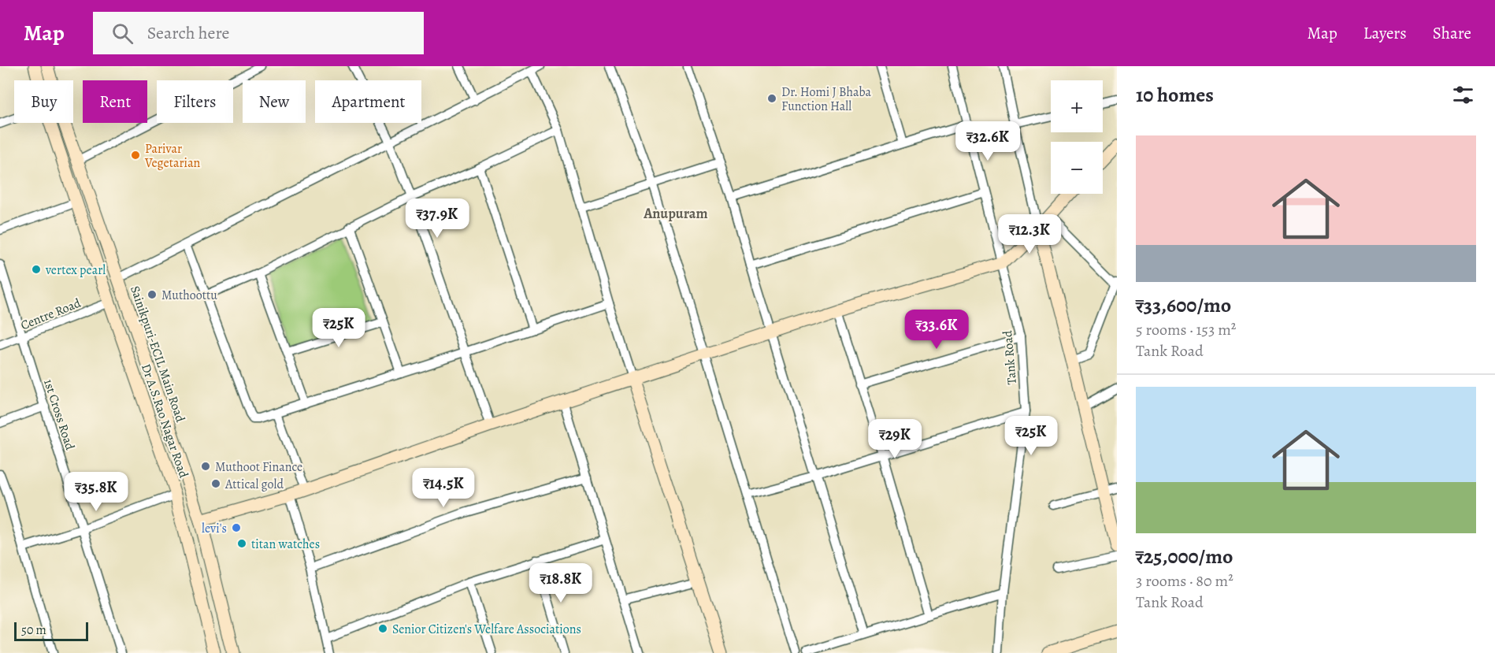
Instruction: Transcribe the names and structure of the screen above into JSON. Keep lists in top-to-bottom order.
{
  "streets": {
    "street": [
      "Centre Road",
      "Sainikpuri-ECIL Main Road",
      "Tank Road",
      "1st Cross Road",
      "Dr A.S.Rao Nagar Road"
    ]
  },
  "crossings": [
    ["Centre Road", "1st Cross Road"],
    ["Centre Road", "Dr A.S.Rao Nagar Road"]
  ],
  "districts": ["Anupuram"],
  "places": [
    "Dr. Homi J Bhaba Function Hall",
    "Parivar Vegetarian",
    "vertex pearl",
    "Muthoottu",
    "Muthoot Finance",
    "Attical gold",
    "levi's",
    "titan watches",
    "Senior Citizen's Welfare Associations"
  ],
  "scale_bar": "50 m",
  "page": {
    "header": "Map",
    "search": "Search here",
    "nav": ["Map", "Layers", "Share"],
    "heading": "10 homes",
    "map_buttons": ["+", "−"],
    "chip": [
      "Buy",
      "Rent",
      "Filters",
      "New",
      "Apartment"
    ],
    "price": [
      "₹32.6K",
      "₹37.9K",
      "₹12.3K",
      "₹25K",
      "₹33.6K",
      "₹25K",
      "₹29K",
      "₹14.5K",
      "₹35.8K",
      "₹18.8K"
    ],
    "list": [
      {
        "name": "₹33,600/mo",
        "note": "5 rooms · 153 m² · Tank Road"
      },
      {
        "name": "₹25,000/mo",
        "note": "3 rooms · 80 m² · Tank Road"
      }
    ],
    "scale": "50 m"
  }
}
